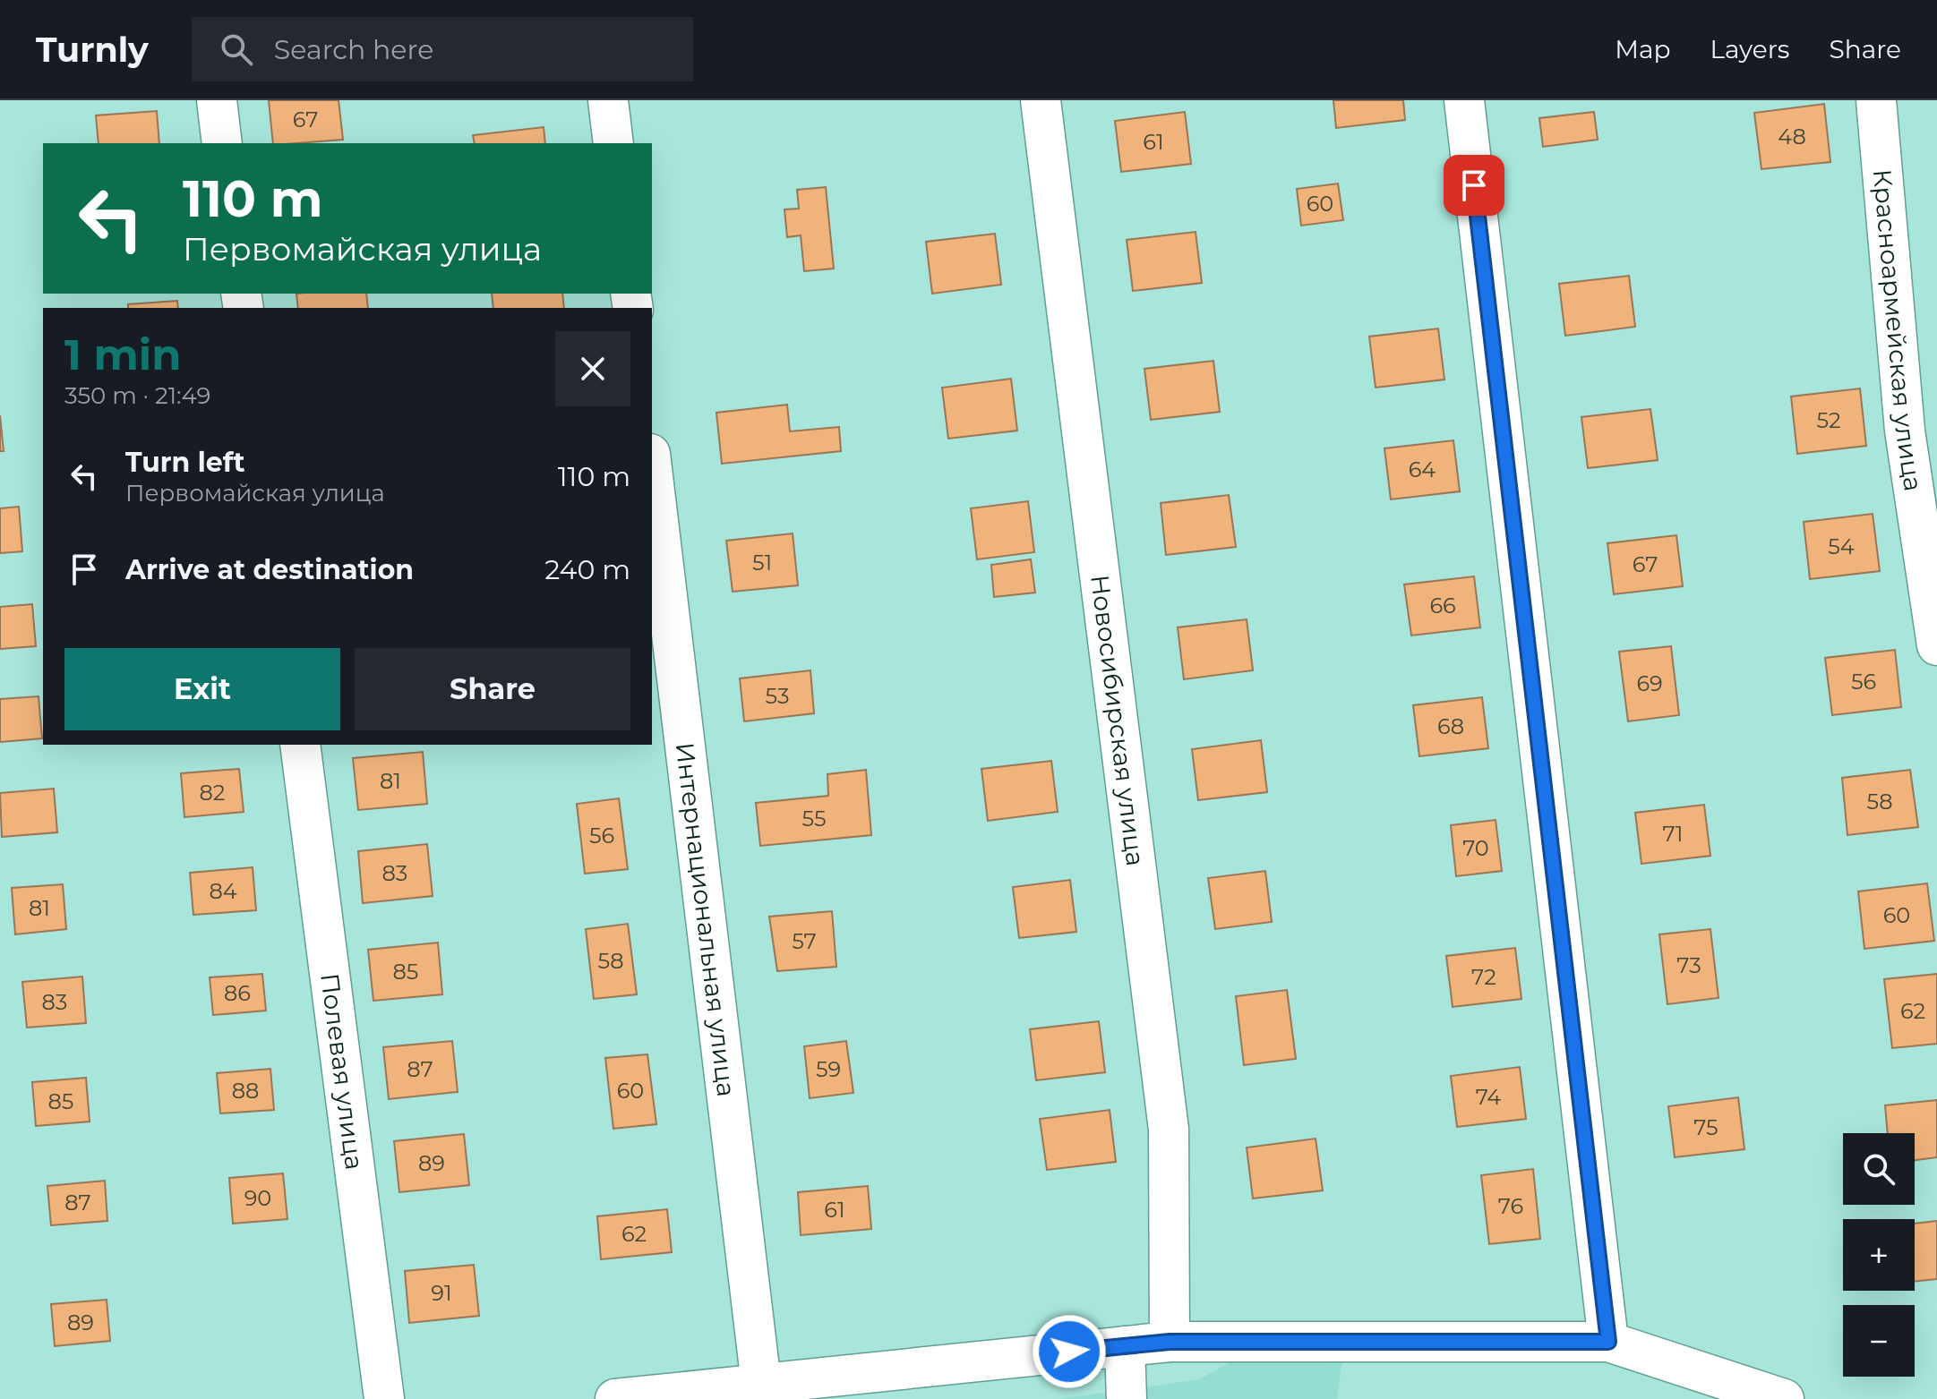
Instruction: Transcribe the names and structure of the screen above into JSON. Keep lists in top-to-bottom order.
{
  "streets": {
    "street": [
      "Красноармейская улица",
      "Новосибирская улица",
      "Интернациональная улица",
      "Полевая улица"
    ]
  },
  "house_numbers": [
    "67",
    "48",
    "61",
    "60",
    "52",
    "64",
    "54",
    "51",
    "67",
    "66",
    "56",
    "69",
    "53",
    "68",
    "81",
    "82",
    "58",
    "55",
    "71",
    "56",
    "70",
    "83",
    "84",
    "81",
    "60",
    "57",
    "58",
    "73",
    "85",
    "72",
    "86",
    "83",
    "62",
    "87",
    "59",
    "88",
    "60",
    "74",
    "85",
    "75",
    "89",
    "90",
    "87",
    "76",
    "61",
    "62",
    "91",
    "89"
  ],
  "page": {
    "header": "Turnly",
    "search": "Search here",
    "nav": ["Map", "Layers", "Share"],
    "turn": ["110 m", "Первомайская улица"],
    "heading": ["1 min", "350 m · 21:49"],
    "list": [
      {
        "name": "Turn left",
        "note": "Первомайская улица",
        "value": "110 m"
      },
      {
        "name": "Arrive at destination",
        "value": "240 m"
      }
    ],
    "buttons": ["Exit", "Share"],
    "map_buttons": ["+", "−"]
  }
}
